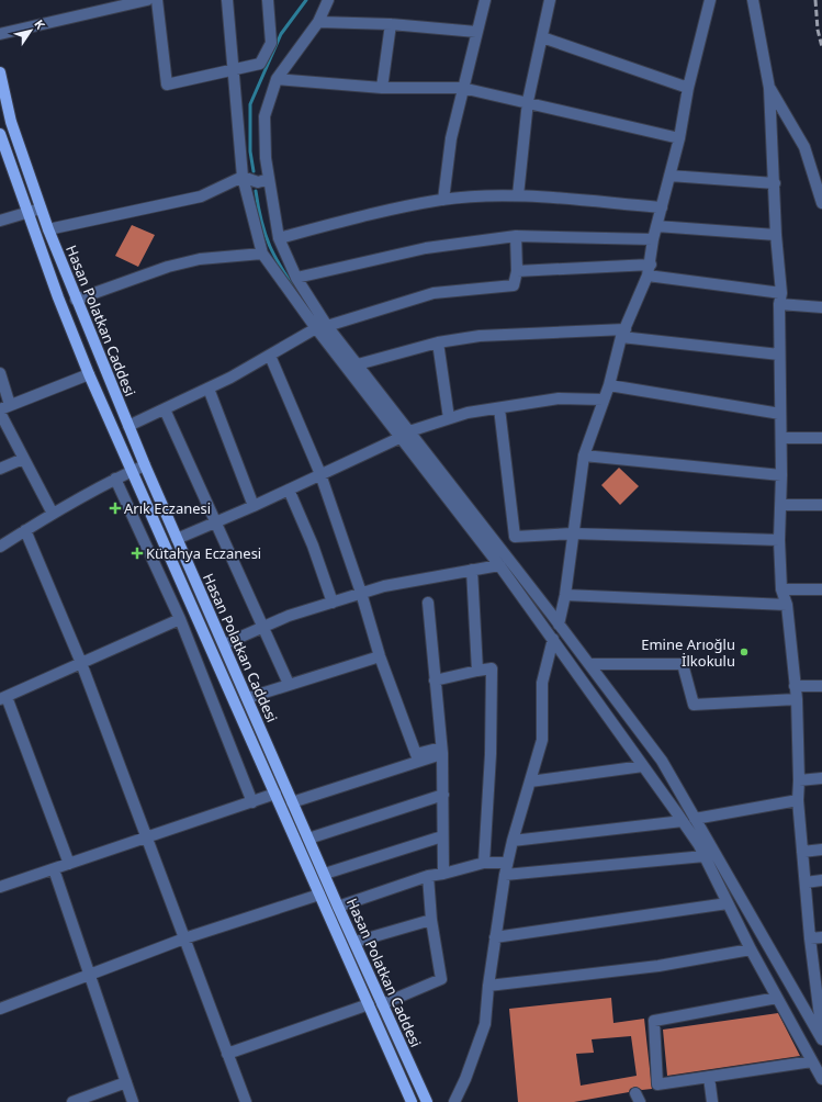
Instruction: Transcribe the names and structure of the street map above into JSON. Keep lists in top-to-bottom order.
{
  "streets": {
    "main road": ["Hasan Polatkan Caddesi"]
  },
  "places": {
    "health": ["Arık Eczanesi", "Kütahya Eczanesi"],
    "other": ["Emine Arıoğlu İlkokulu"]
  },
  "north": "top right"
}
